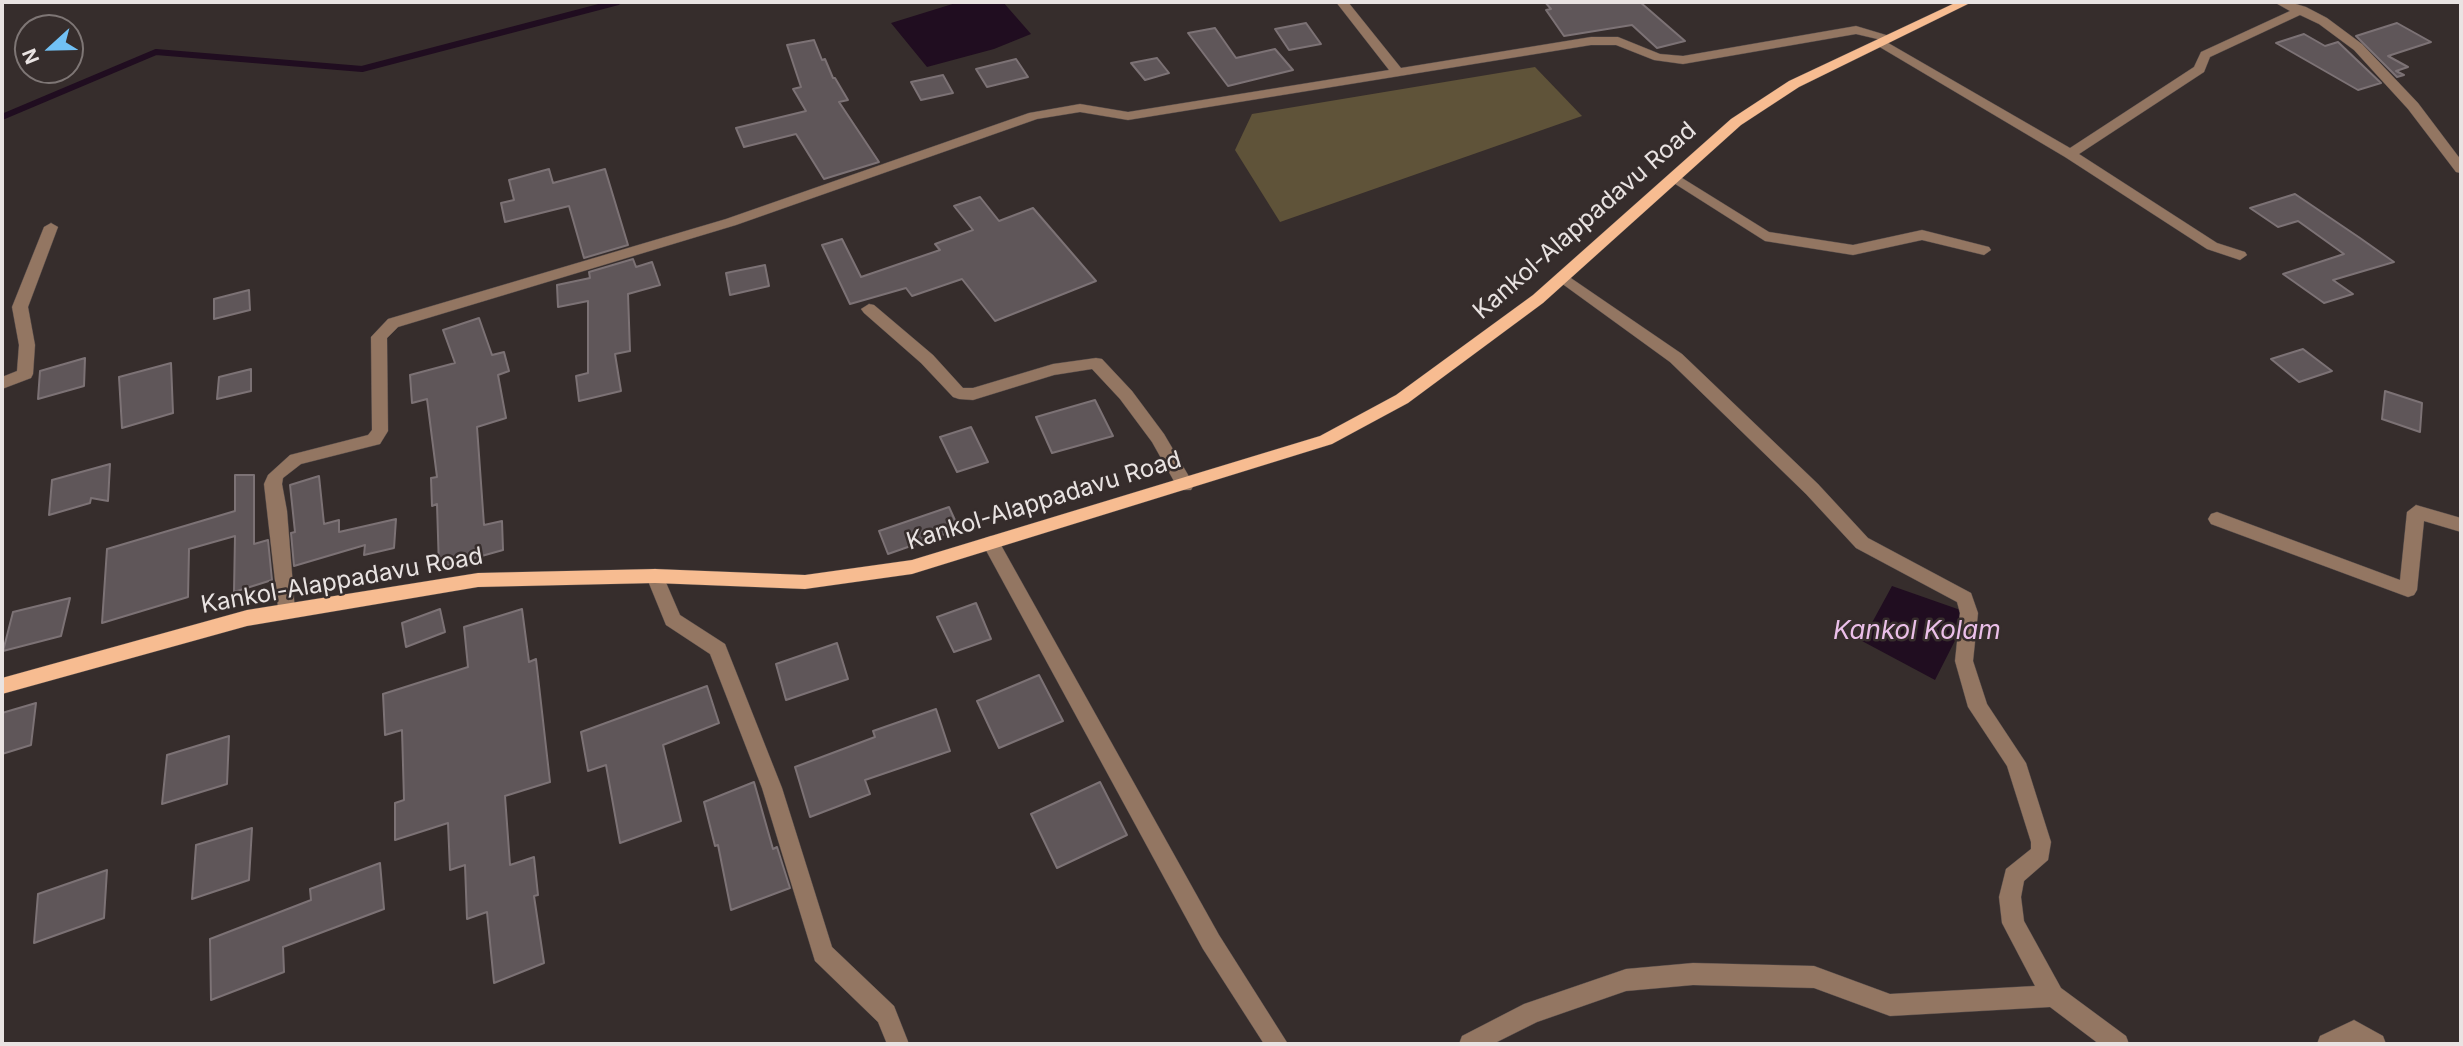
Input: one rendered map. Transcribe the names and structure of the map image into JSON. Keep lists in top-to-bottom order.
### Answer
{
  "streets": {
    "main road": ["Kankol-Alappadavu Road"]
  },
  "water": ["Kankol Kolam"],
  "north": "left"
}
